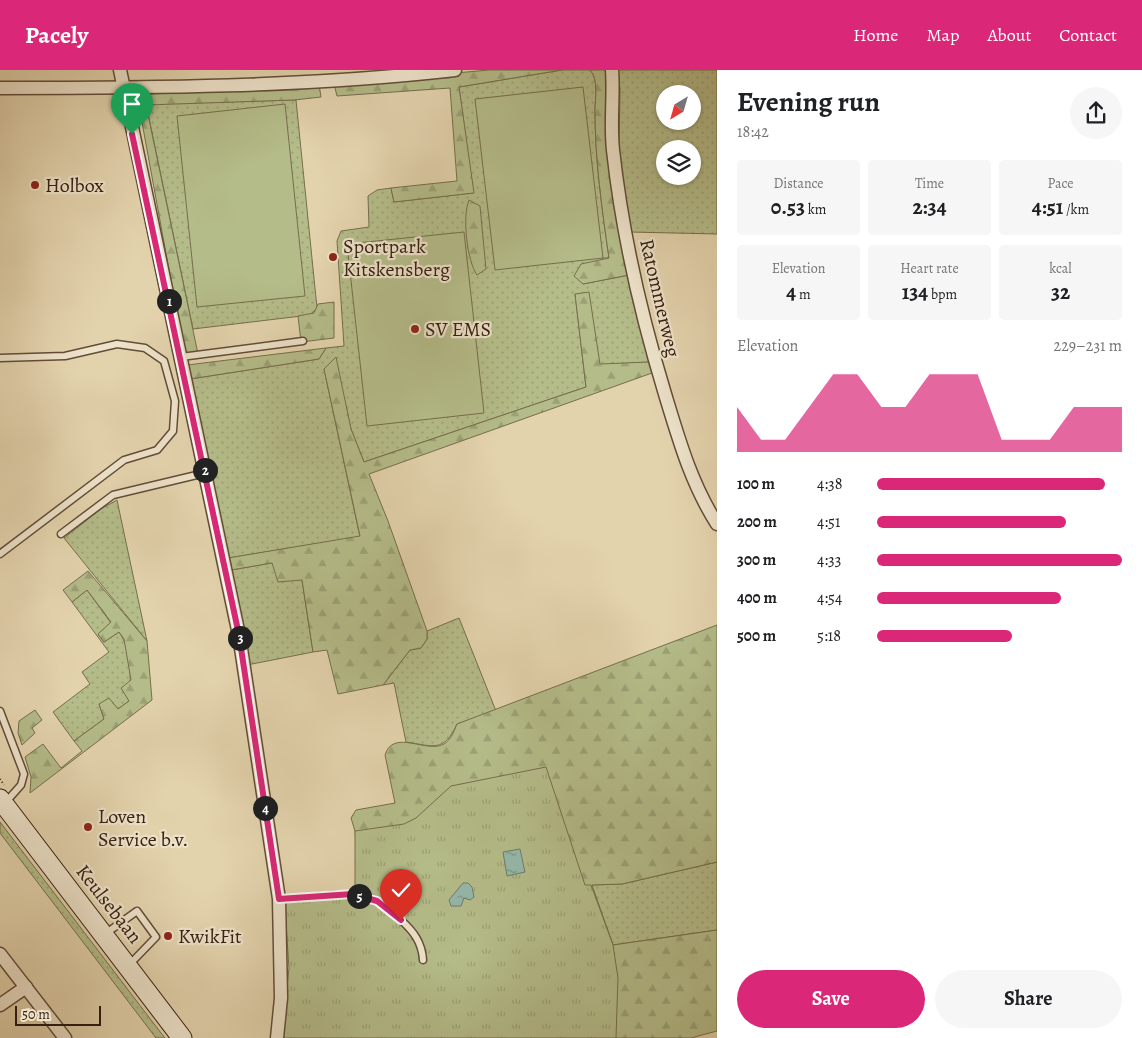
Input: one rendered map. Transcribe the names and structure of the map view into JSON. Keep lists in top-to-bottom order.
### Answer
{
  "streets": {
    "street": ["Ratommerweg", "Keulsebaan"]
  },
  "places": [
    "Holbox",
    "Sportpark Kitskensberg",
    "SV EMS",
    "Loven Service b.v.",
    "KwikFit"
  ],
  "scale_bar": "50 m",
  "north": "bottom left",
  "page": {
    "header": "Pacely",
    "nav": [
      "Home",
      "Map",
      "About",
      "Contact"
    ],
    "heading": ["Evening run", "18:42"],
    "stats": [
      ["Distance", "0.53 km"],
      ["Time", "2:34"],
      ["Pace", "4:51 /km"],
      ["Elevation", "4 m"],
      ["Heart rate", "134 bpm"],
      ["kcal", "32"]
    ],
    "pins": [
      "1",
      "2",
      "3",
      "4",
      "5"
    ],
    "chart": ["Elevation", "229–231 m"],
    "list": [
      {
        "name": "100 m",
        "note": "4:38"
      },
      {
        "name": "200 m",
        "note": "4:51"
      },
      {
        "name": "300 m",
        "note": "4:33"
      },
      {
        "name": "400 m",
        "note": "4:54"
      },
      {
        "name": "500 m",
        "note": "5:18"
      }
    ],
    "buttons": ["Save", "Share"],
    "scale": "50 m"
  }
}
